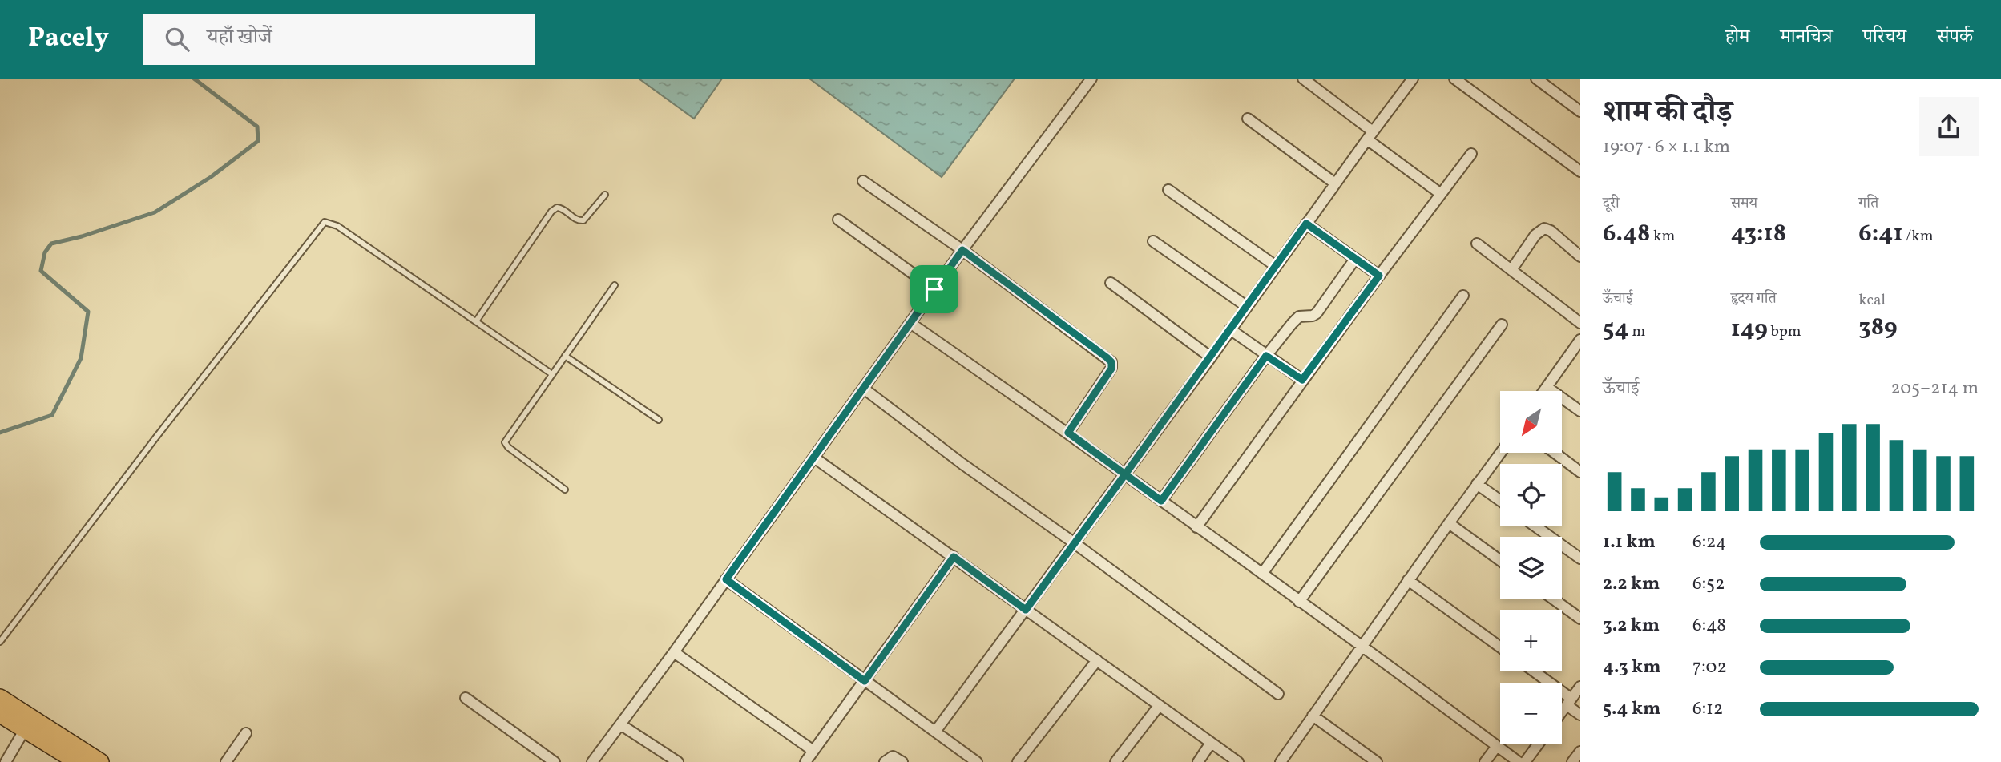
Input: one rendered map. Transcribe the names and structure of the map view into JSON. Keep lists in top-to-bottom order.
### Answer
{
  "north": "bottom left",
  "page": {
    "header": "Pacely",
    "search": "यहाँ खोजें",
    "nav": [
      "होम",
      "मानचित्र",
      "परिचय",
      "संपर्क"
    ],
    "heading": ["शाम की दौड़", "19:07 · 6 × 1.1 km"],
    "stats": [
      ["दूरी", "6.48 km"],
      ["समय", "43:18"],
      ["गति", "6:41 /km"],
      ["ऊँचाई", "54 m"],
      ["हृदय गति", "149 bpm"],
      ["kcal", "389"]
    ],
    "chart": ["ऊँचाई", "205–214 m"],
    "map_buttons": ["+", "−"],
    "list": [
      {
        "name": "1.1 km",
        "note": "6:24"
      },
      {
        "name": "2.2 km",
        "note": "6:52"
      },
      {
        "name": "3.2 km",
        "note": "6:48"
      },
      {
        "name": "4.3 km",
        "note": "7:02"
      },
      {
        "name": "5.4 km",
        "note": "6:12"
      }
    ]
  }
}
